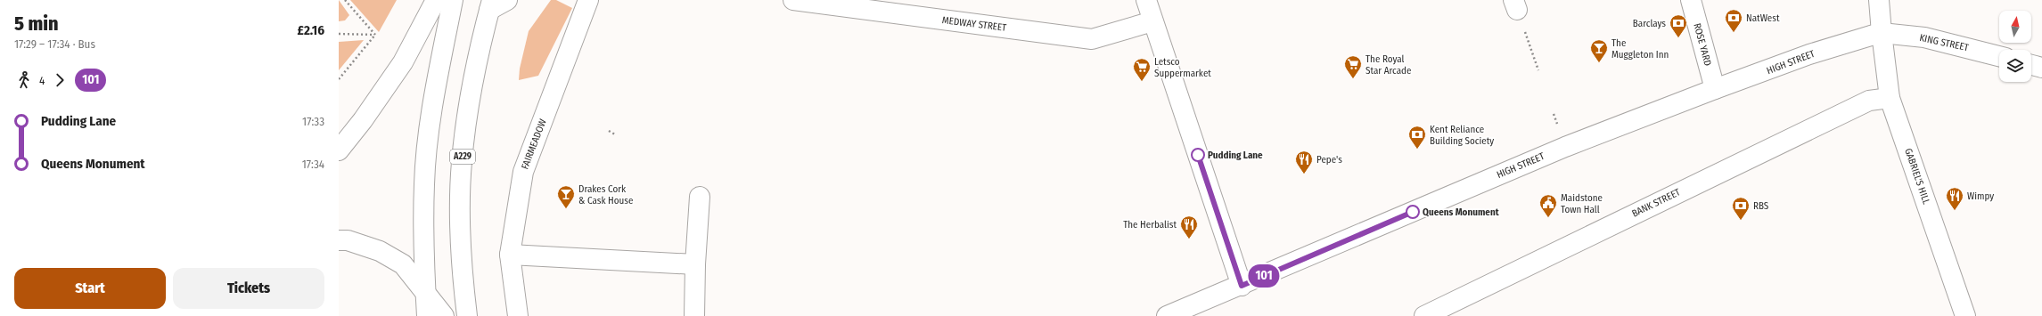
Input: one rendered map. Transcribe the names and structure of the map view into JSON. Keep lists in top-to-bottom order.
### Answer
{
  "streets": {
    "main road": [
      "MEDWAY STREET",
      "KING STREET",
      "ROSE YARD",
      "HIGH STREET",
      "FAIRMEADOW",
      "A229",
      "GABRIEL'S HILL",
      "BANK STREET"
    ]
  },
  "crossings": [
    ["KING STREET", "HIGH STREET"],
    ["KING STREET", "GABRIEL'S HILL"],
    ["ROSE YARD", "HIGH STREET"],
    ["HIGH STREET", "GABRIEL'S HILL"],
    ["GABRIEL'S HILL", "BANK STREET"]
  ],
  "places": {
    "bank": [
      "NatWest",
      "Barclays",
      "Kent Reliance Building Society",
      "RBS"
    ],
    "bar": ["The Muggleton Inn", "Drakes Cork & Cask House"],
    "supermarket": ["The Royal Star Arcade", "Letsco Suppermarket"],
    "other": ["Pudding Lane", "Queens Monument"],
    "restaurant": ["Pepe's", "Wimpy", "The Herbalist"],
    "public building": ["Maidstone Town Hall"]
  },
  "lines": ["bus line 101"],
  "north": "top",
  "page": {
    "heading": ["5 min", "17:29 – 17:34 · Bus", "£2.16"],
    "on_map": "101",
    "legs": ["4", "101"],
    "list": [
      {
        "name": "Pudding Lane",
        "value": "17:33"
      },
      {
        "name": "Queens Monument",
        "value": "17:34"
      }
    ],
    "buttons": ["Start", "Tickets"]
  }
}
